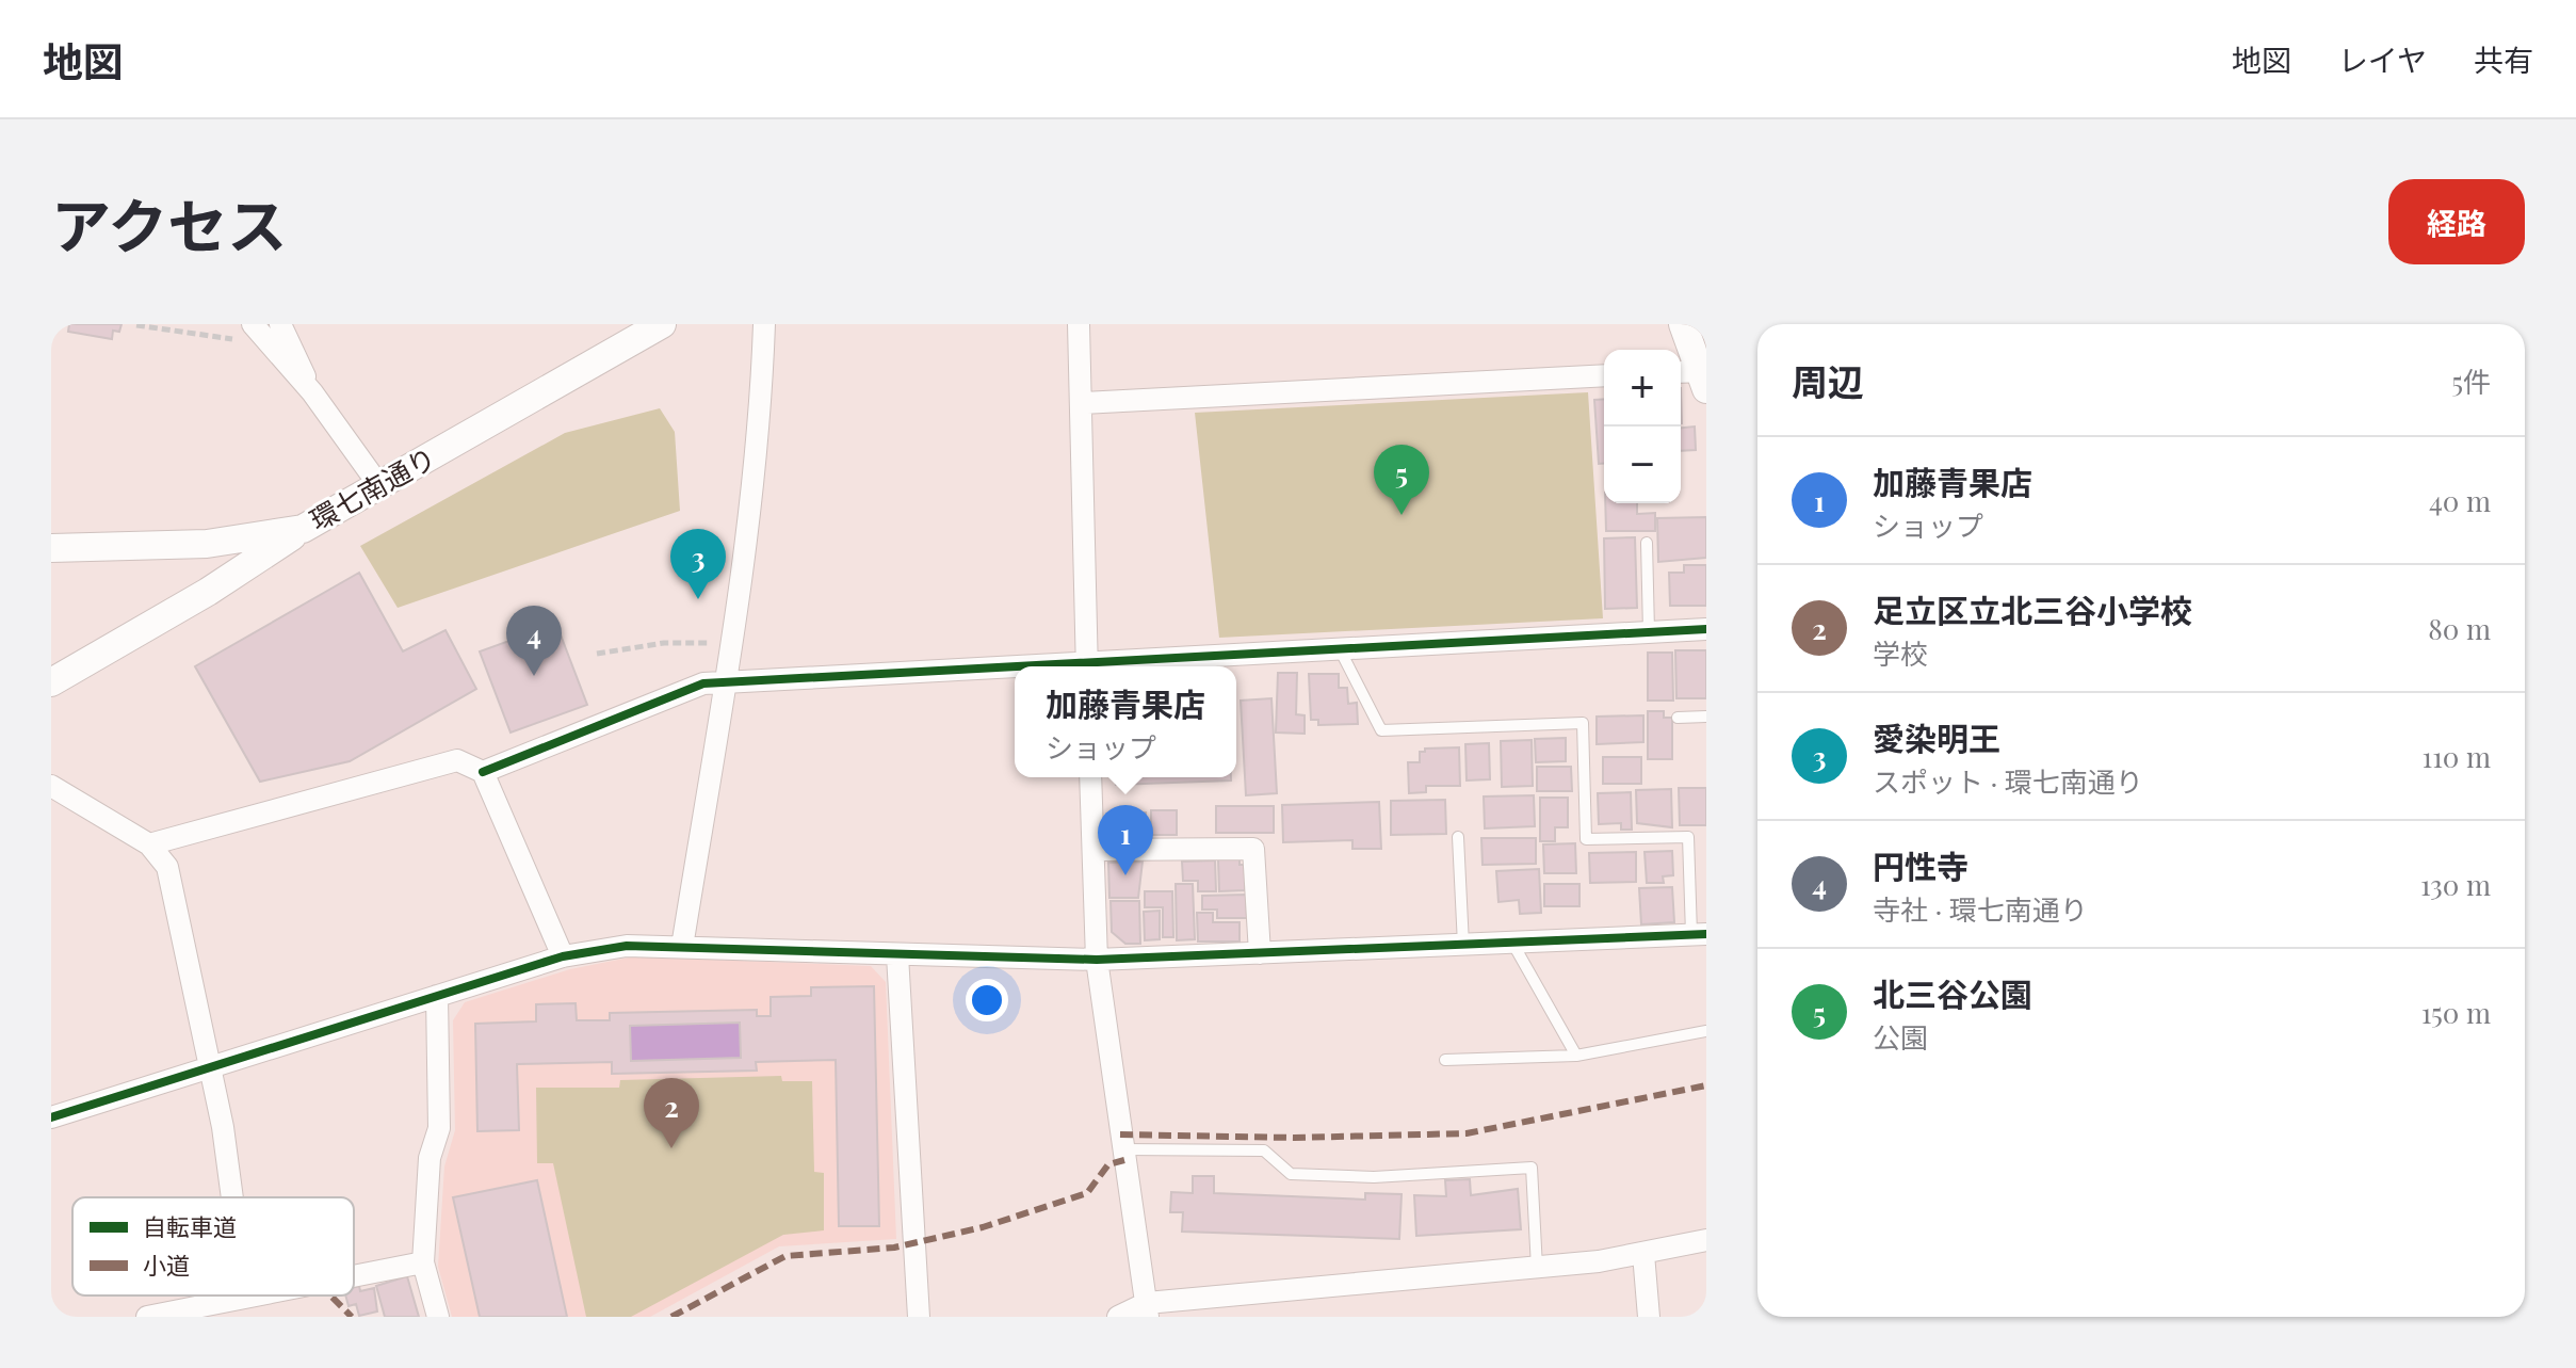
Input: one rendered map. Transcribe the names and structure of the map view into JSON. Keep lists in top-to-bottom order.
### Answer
{
  "streets": {
    "street": ["環七南通り"]
  },
  "legend": ["自転車道", "小道"],
  "page": {
    "header": "地図",
    "nav": ["地図", "レイヤ", "共有"],
    "title": "アクセス",
    "buttons": "経路",
    "heading": ["周辺", "5件"],
    "map_buttons": ["+", "−"],
    "list": [
      {
        "mark": "1",
        "name": "加藤青果店",
        "note": "ショップ",
        "value": "40 m"
      },
      {
        "mark": "2",
        "name": "足立区立北三谷小学校",
        "note": "学校",
        "value": "80 m"
      },
      {
        "mark": "3",
        "name": "愛染明王",
        "note": "スポット · 環七南通り",
        "value": "110 m"
      },
      {
        "mark": "4",
        "name": "円性寺",
        "note": "寺社 · 環七南通り",
        "value": "130 m"
      },
      {
        "mark": "5",
        "name": "北三谷公園",
        "note": "公園",
        "value": "150 m"
      }
    ],
    "pins": [
      "5",
      "3",
      "4",
      "1",
      "2"
    ],
    "popup": ["加藤青果店", "ショップ"]
  }
}
